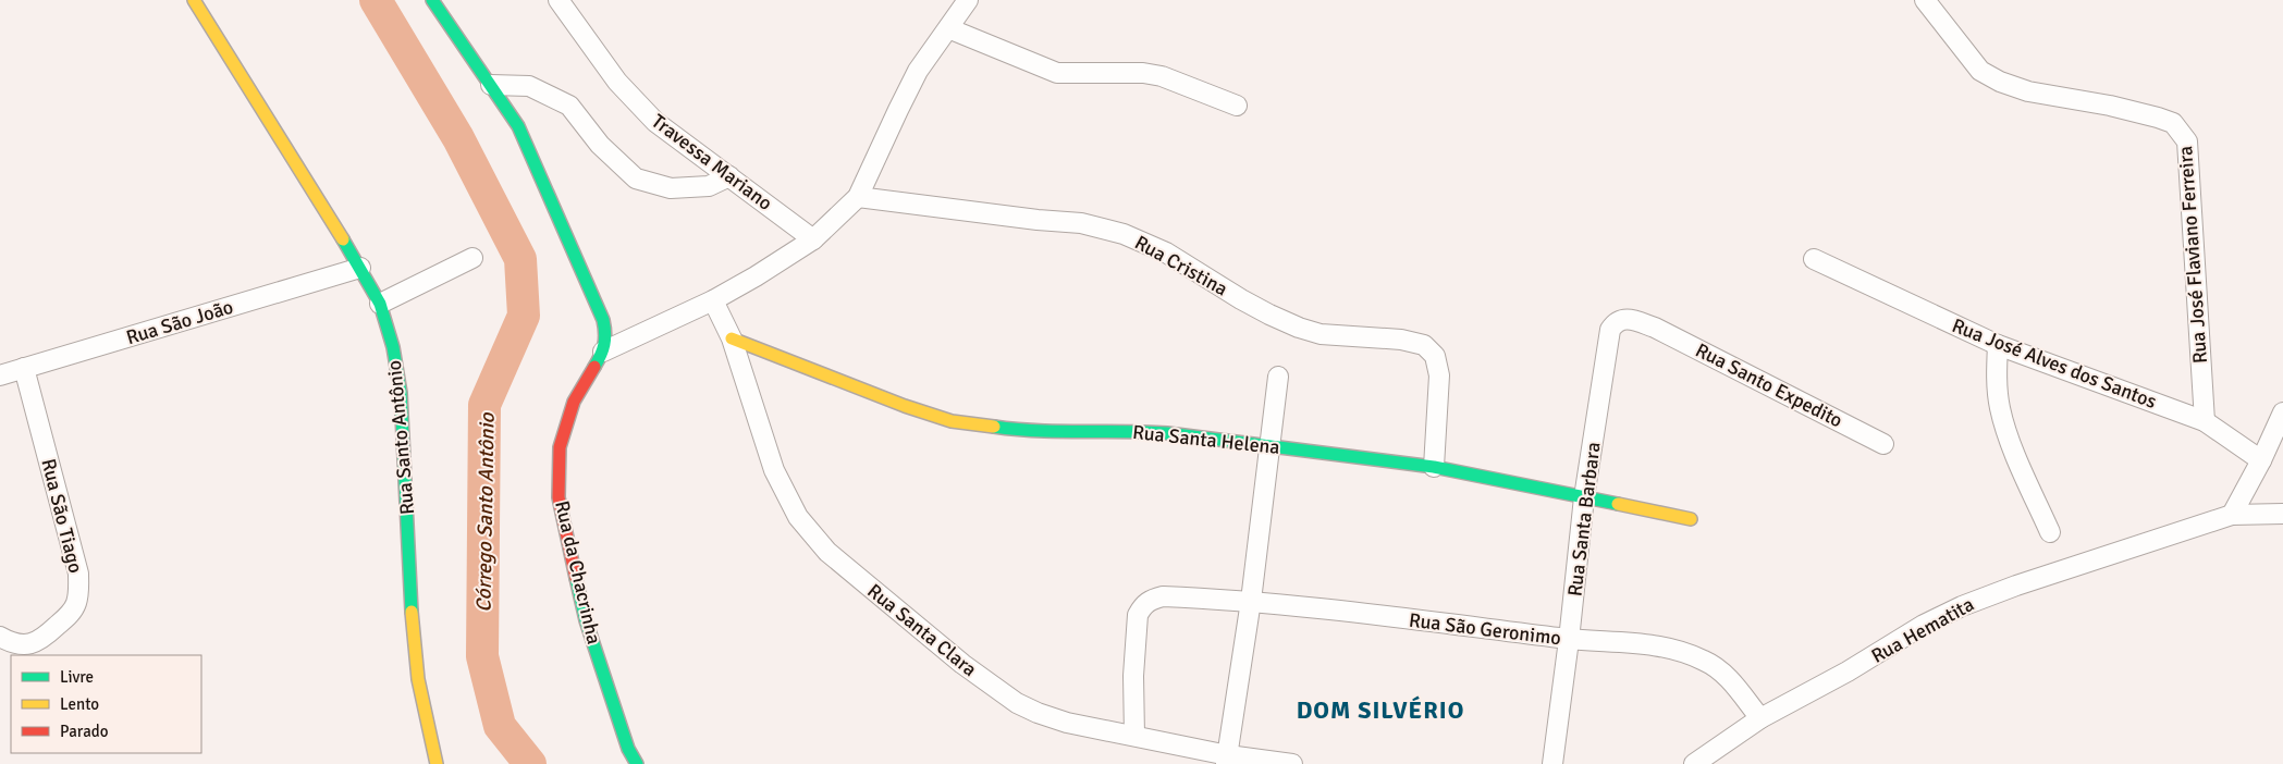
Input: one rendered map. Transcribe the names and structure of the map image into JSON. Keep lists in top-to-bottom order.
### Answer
{
  "streets": {
    "main road": ["Rua Santo Antônio", "Rua Santa Helena", "Rua da Chacrinha"],
    "street": [
      "Travessa Mariano",
      "Rua José Flaviano Ferreira",
      "Rua Cristina",
      "Rua São João",
      "Rua José Alves dos Santos",
      "Rua Santo Expedito",
      "Rua São Tiago",
      "Rua Santa Barbara",
      "Rua São Geronimo",
      "Rua Santa Clara",
      "Rua Hematita"
    ]
  },
  "crossings": [
    ["Rua José Flaviano Ferreira", "Rua José Alves dos Santos"],
    ["Rua Cristina", "Rua Santa Helena"],
    ["Rua São João", "Rua Santo Antônio"],
    ["Rua São João", "Rua São Tiago"],
    ["Rua Santo Expedito", "Rua Santa Barbara"],
    ["Rua Santa Helena", "Rua Santa Barbara"],
    ["Rua Santa Helena", "Rua Santa Clara"],
    ["Rua Santa Barbara", "Rua São Geronimo"],
    ["Rua São Geronimo", "Rua Santa Clara"],
    ["Rua São Geronimo", "Rua Hematita"]
  ],
  "districts": ["DOM SILVÉRIO"],
  "water": ["Córrego Santo Antônio"],
  "legend": ["Livre", "Lento", "Parado"]
}
